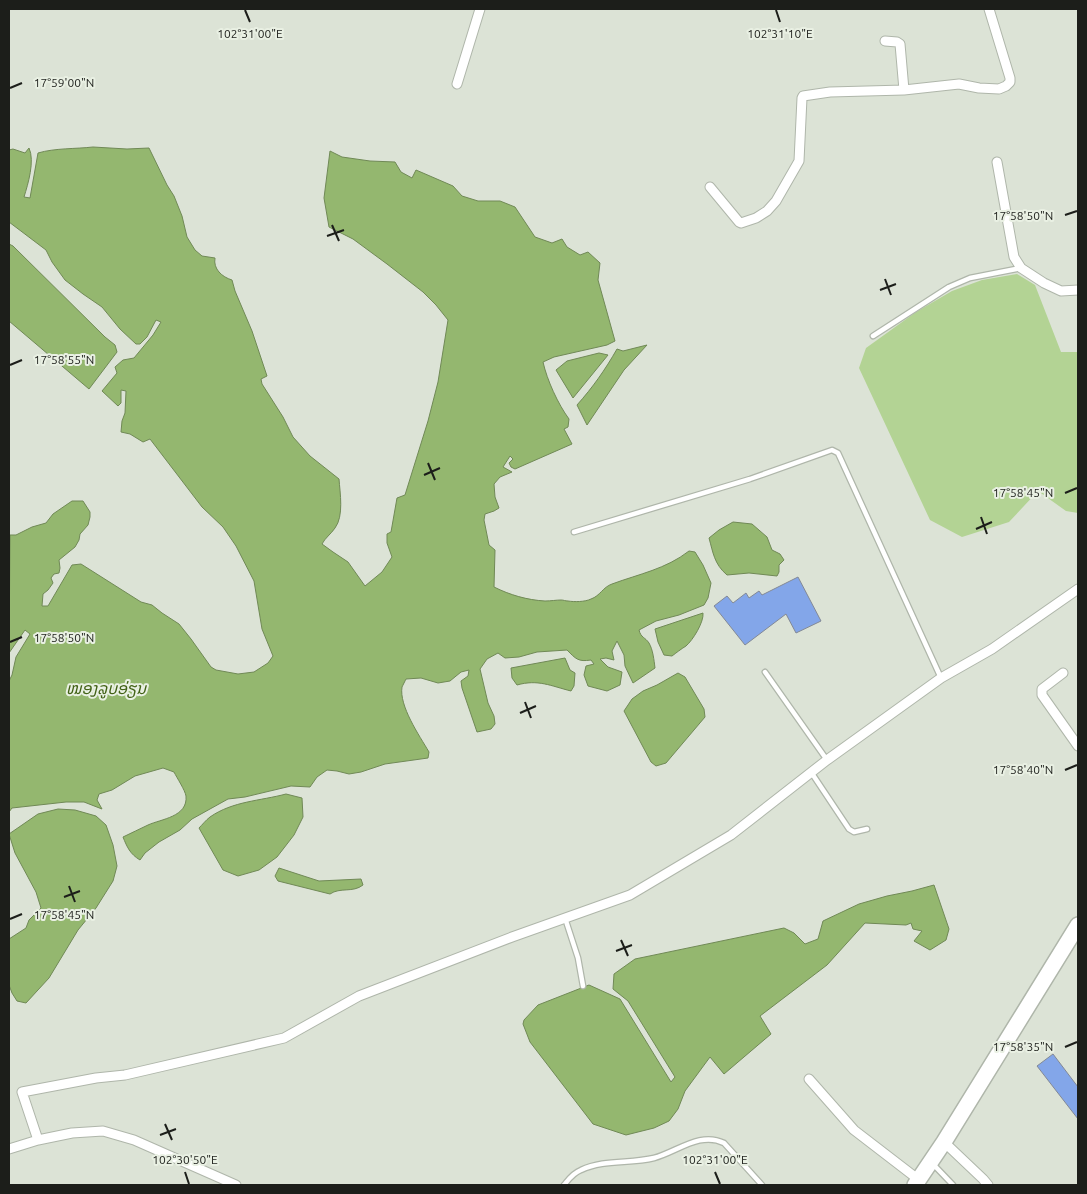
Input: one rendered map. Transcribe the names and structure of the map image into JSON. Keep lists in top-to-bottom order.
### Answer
{
  "water": ["ໜອງລູບອ່ຽນ"],
  "coordinates": [
    "102°31'00\"E",
    "102°31'10\"E",
    "17°59'00\"N",
    "17°58'50\"N",
    "17°58'55\"N",
    "17°58'45\"N",
    "17°58'40\"N",
    "17°58'35\"N",
    "102°30'50\"E"
  ]
}
